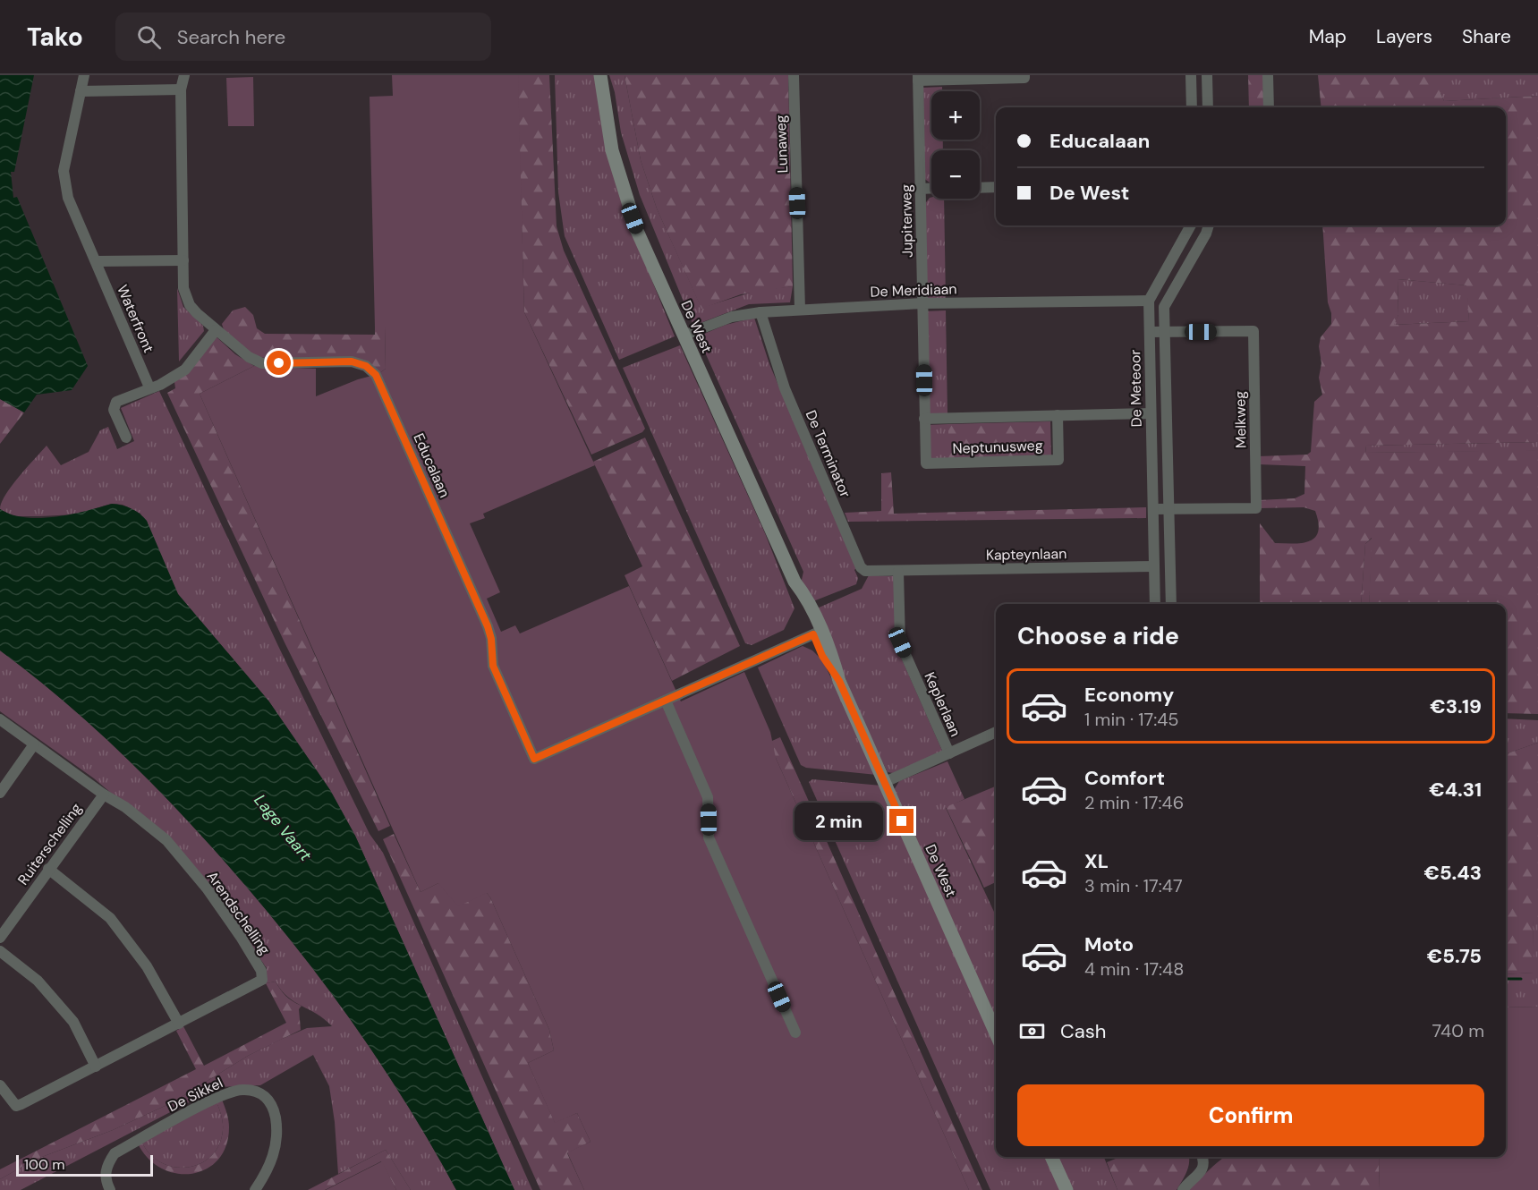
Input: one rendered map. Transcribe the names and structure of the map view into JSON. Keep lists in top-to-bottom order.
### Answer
{
  "streets": {
    "main road": ["De West"],
    "street": [
      "Lunaweg",
      "Jupiterweg",
      "De Meridiaan",
      "Waterfront",
      "De Meteoor",
      "Melkweg",
      "Neptunusweg",
      "De Terminator",
      "Educalaan",
      "Kapteynlaan",
      "Keplerlaan",
      "Ruiterschelling",
      "Arendschelling",
      "De Sikkel"
    ]
  },
  "crossings": [
    ["Lunaweg", "De Meridiaan"],
    ["Jupiterweg", "De Meridiaan"],
    ["Jupiterweg", "Neptunusweg"],
    ["De Meridiaan", "De West"],
    ["De Meridiaan", "De Meteoor"],
    ["De Meridiaan", "De Terminator"],
    ["Waterfront", "Educalaan"],
    ["De West", "Educalaan"],
    ["De West", "Keplerlaan"],
    ["De Meteoor", "Melkweg"],
    ["De Meteoor", "Neptunusweg"],
    ["De Meteoor", "Kapteynlaan"],
    ["De Terminator", "Kapteynlaan"],
    ["De Terminator", "Keplerlaan"],
    ["Kapteynlaan", "Keplerlaan"],
    ["Ruiterschelling", "Arendschelling"]
  ],
  "water": ["Lage Vaart"],
  "scale_bar": "100 m",
  "page": {
    "header": "Tako",
    "search": "Search here",
    "nav": ["Map", "Layers", "Share"],
    "map_buttons": ["+", "−"],
    "banner": ["Educalaan", "De West"],
    "heading": "Choose a ride",
    "list": [
      {
        "name": "Economy",
        "note": "1 min · 17:45",
        "value": "€3.19"
      },
      {
        "name": "Comfort",
        "note": "2 min · 17:46",
        "value": "€4.31"
      },
      {
        "name": "XL",
        "note": "3 min · 17:47",
        "value": "€5.43"
      },
      {
        "name": "Moto",
        "note": "4 min · 17:48",
        "value": "€5.75"
      }
    ],
    "bubble": "2 min",
    "pay": ["Cash", "740 m"],
    "buttons": "Confirm",
    "scale": "100 m"
  }
}
